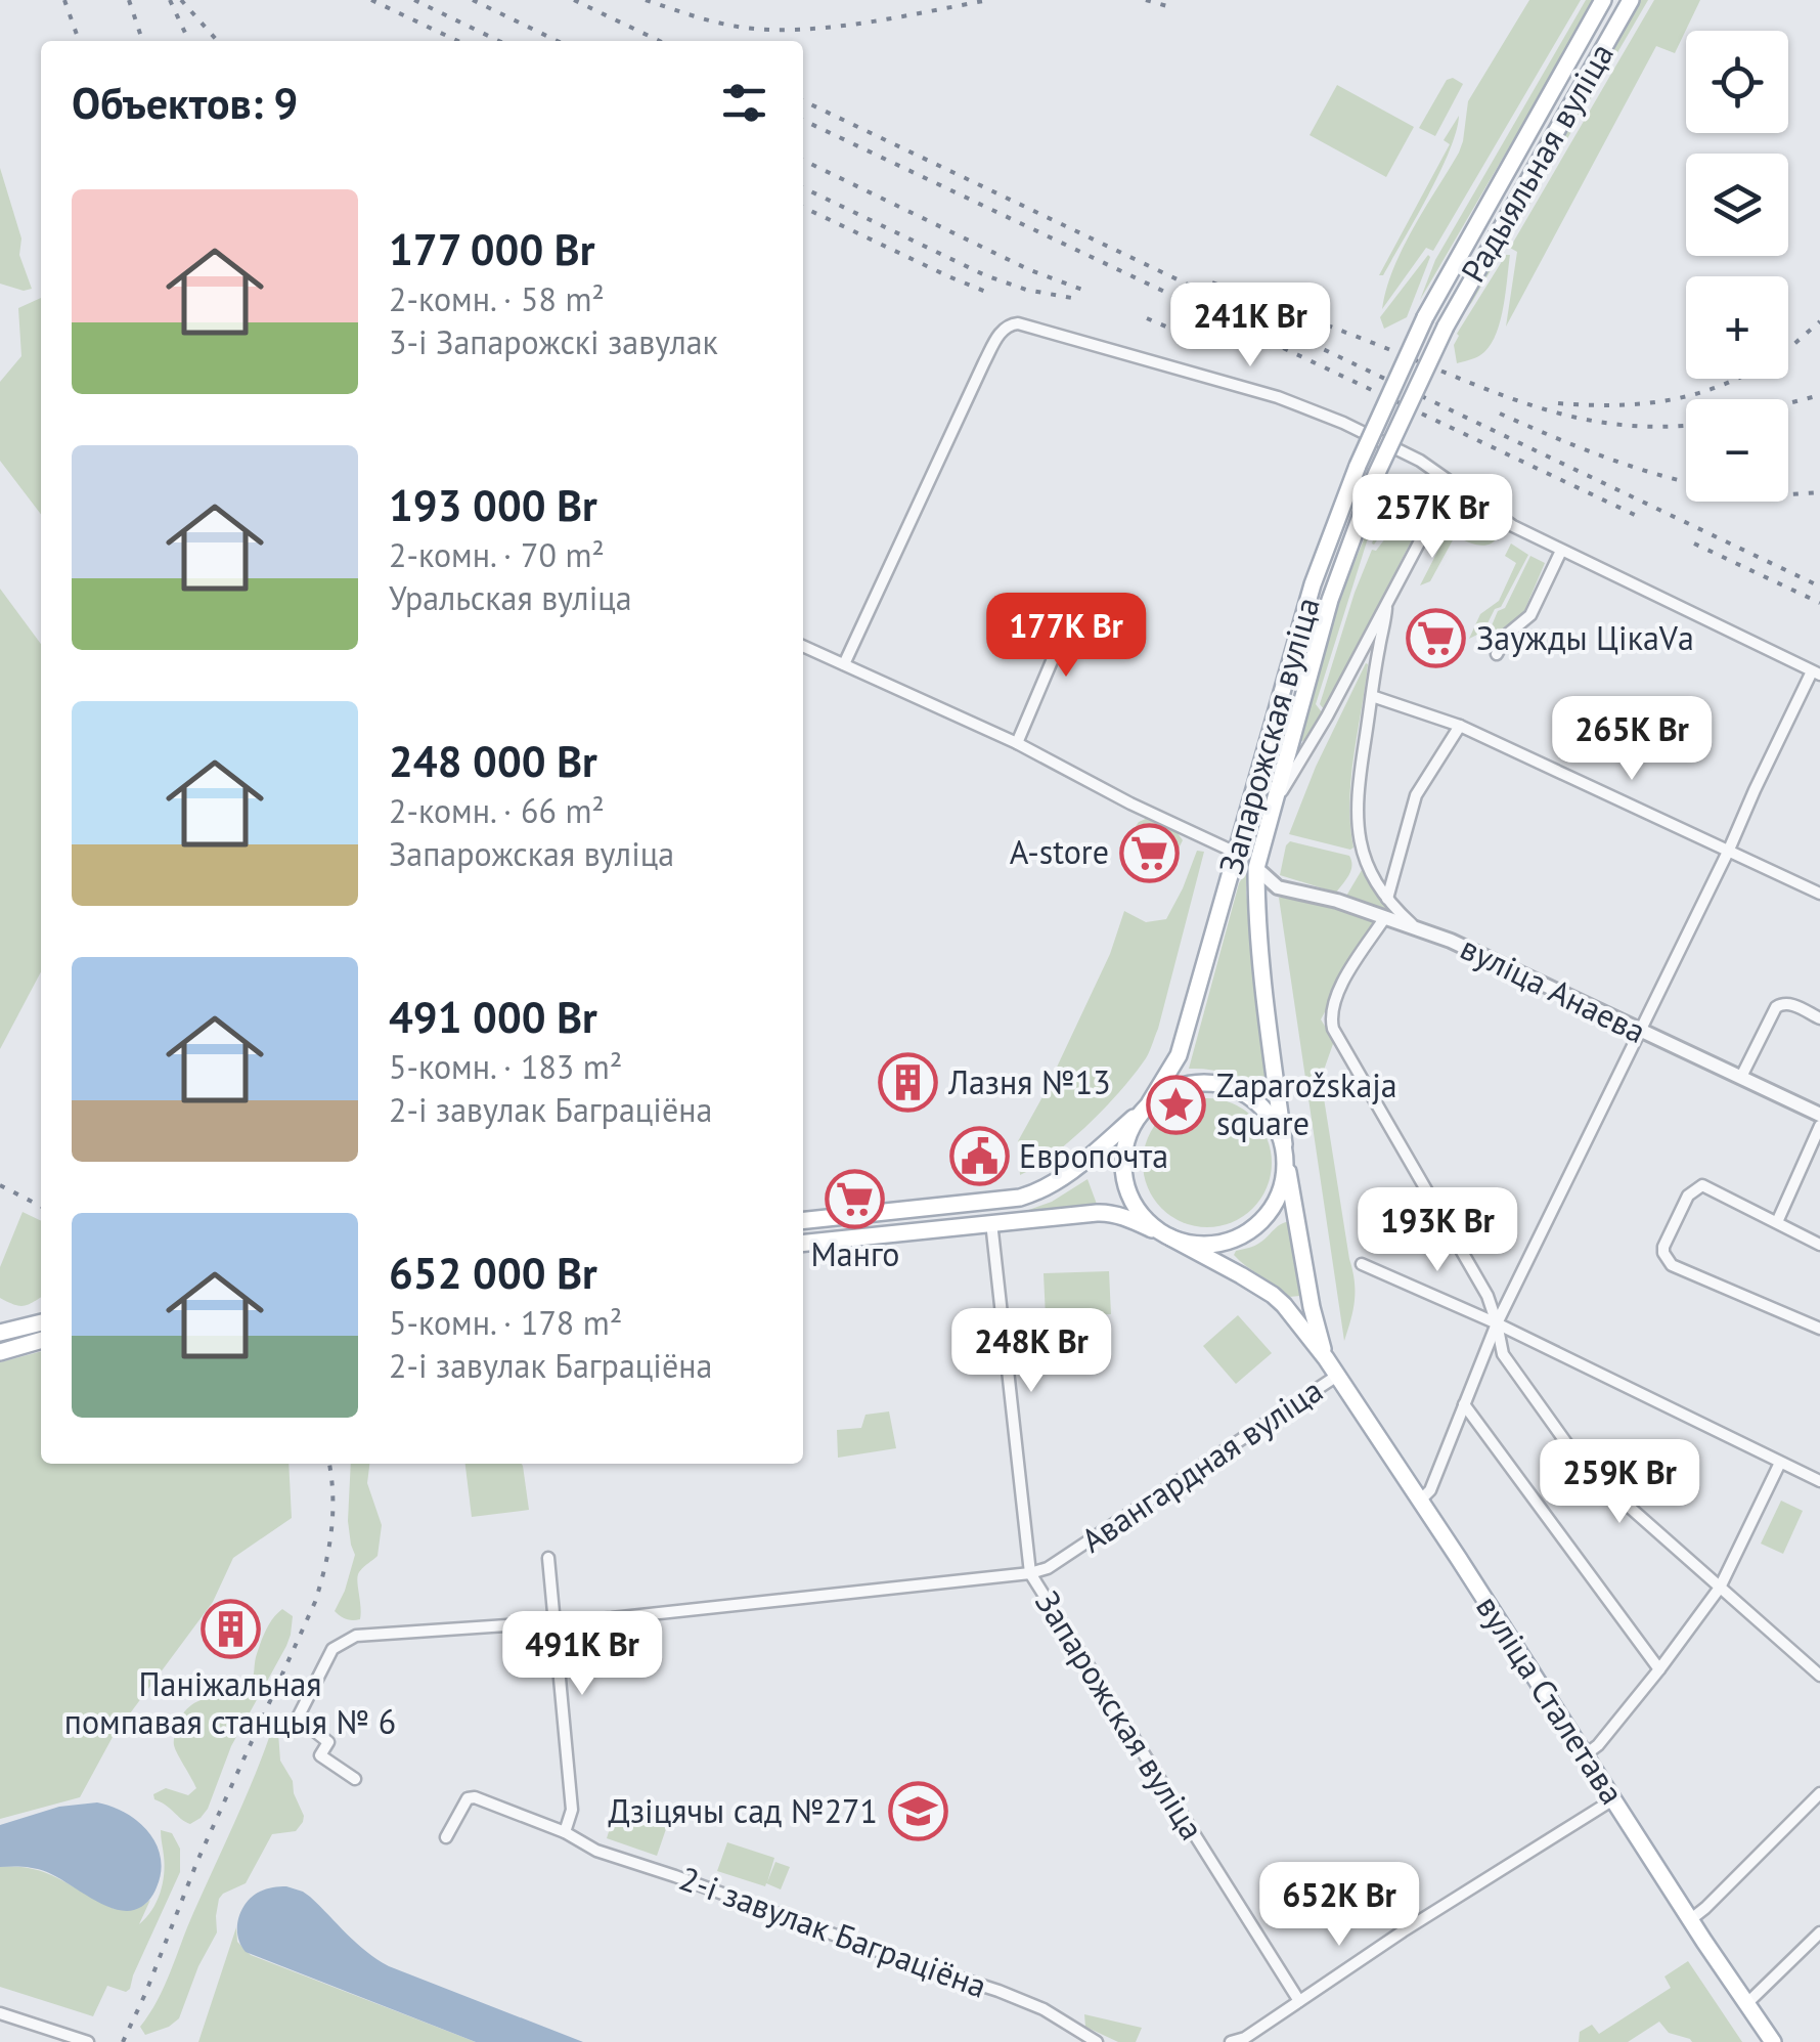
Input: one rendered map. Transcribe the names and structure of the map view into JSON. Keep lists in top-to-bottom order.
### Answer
{
  "streets": {
    "main road": ["Радыяльная вуліца", "Запарожская вуліца", "вуліца Сталетава"],
    "street": ["вуліца Анаева", "Авангардная вуліца", "2-і завулак Баграціёна"]
  },
  "crossings": [
    ["Радыяльная вуліца", "Запарожская вуліца"],
    ["Запарожская вуліца", "вуліца Анаева"],
    ["Запарожская вуліца", "Авангардная вуліца"],
    ["Авангардная вуліца", "вуліца Сталетава"]
  ],
  "places": {
    "supermarket": ["Заужды ЦікаVа", "А-store", "Манго"],
    "building": ["Лазня №13", "Паніжальная помпавая станцыя № 6"],
    "place": ["Zaparožskaja square"],
    "public building": ["Европочта"],
    "school or university": ["Дзіцячы сад №271"]
  },
  "page": {
    "map_buttons": ["+", "−"],
    "heading": "Объектов: 9",
    "list": [
      {
        "name": "177 000 Br",
        "note": "2-комн. · 58 m² · 3-і Запарожскі завулак"
      },
      {
        "name": "193 000 Br",
        "note": "2-комн. · 70 m² · Уральская вуліца"
      },
      {
        "name": "248 000 Br",
        "note": "2-комн. · 66 m² · Запарожская вуліца"
      },
      {
        "name": "491 000 Br",
        "note": "5-комн. · 183 m² · 2-і завулак Баграціёна"
      },
      {
        "name": "652 000 Br",
        "note": "5-комн. · 178 m² · 2-і завулак Баграціёна"
      }
    ],
    "price": [
      "241K Br",
      "257K Br",
      "177K Br",
      "265K Br",
      "193K Br",
      "248K Br",
      "259K Br",
      "491K Br",
      "652K Br"
    ]
  }
}
